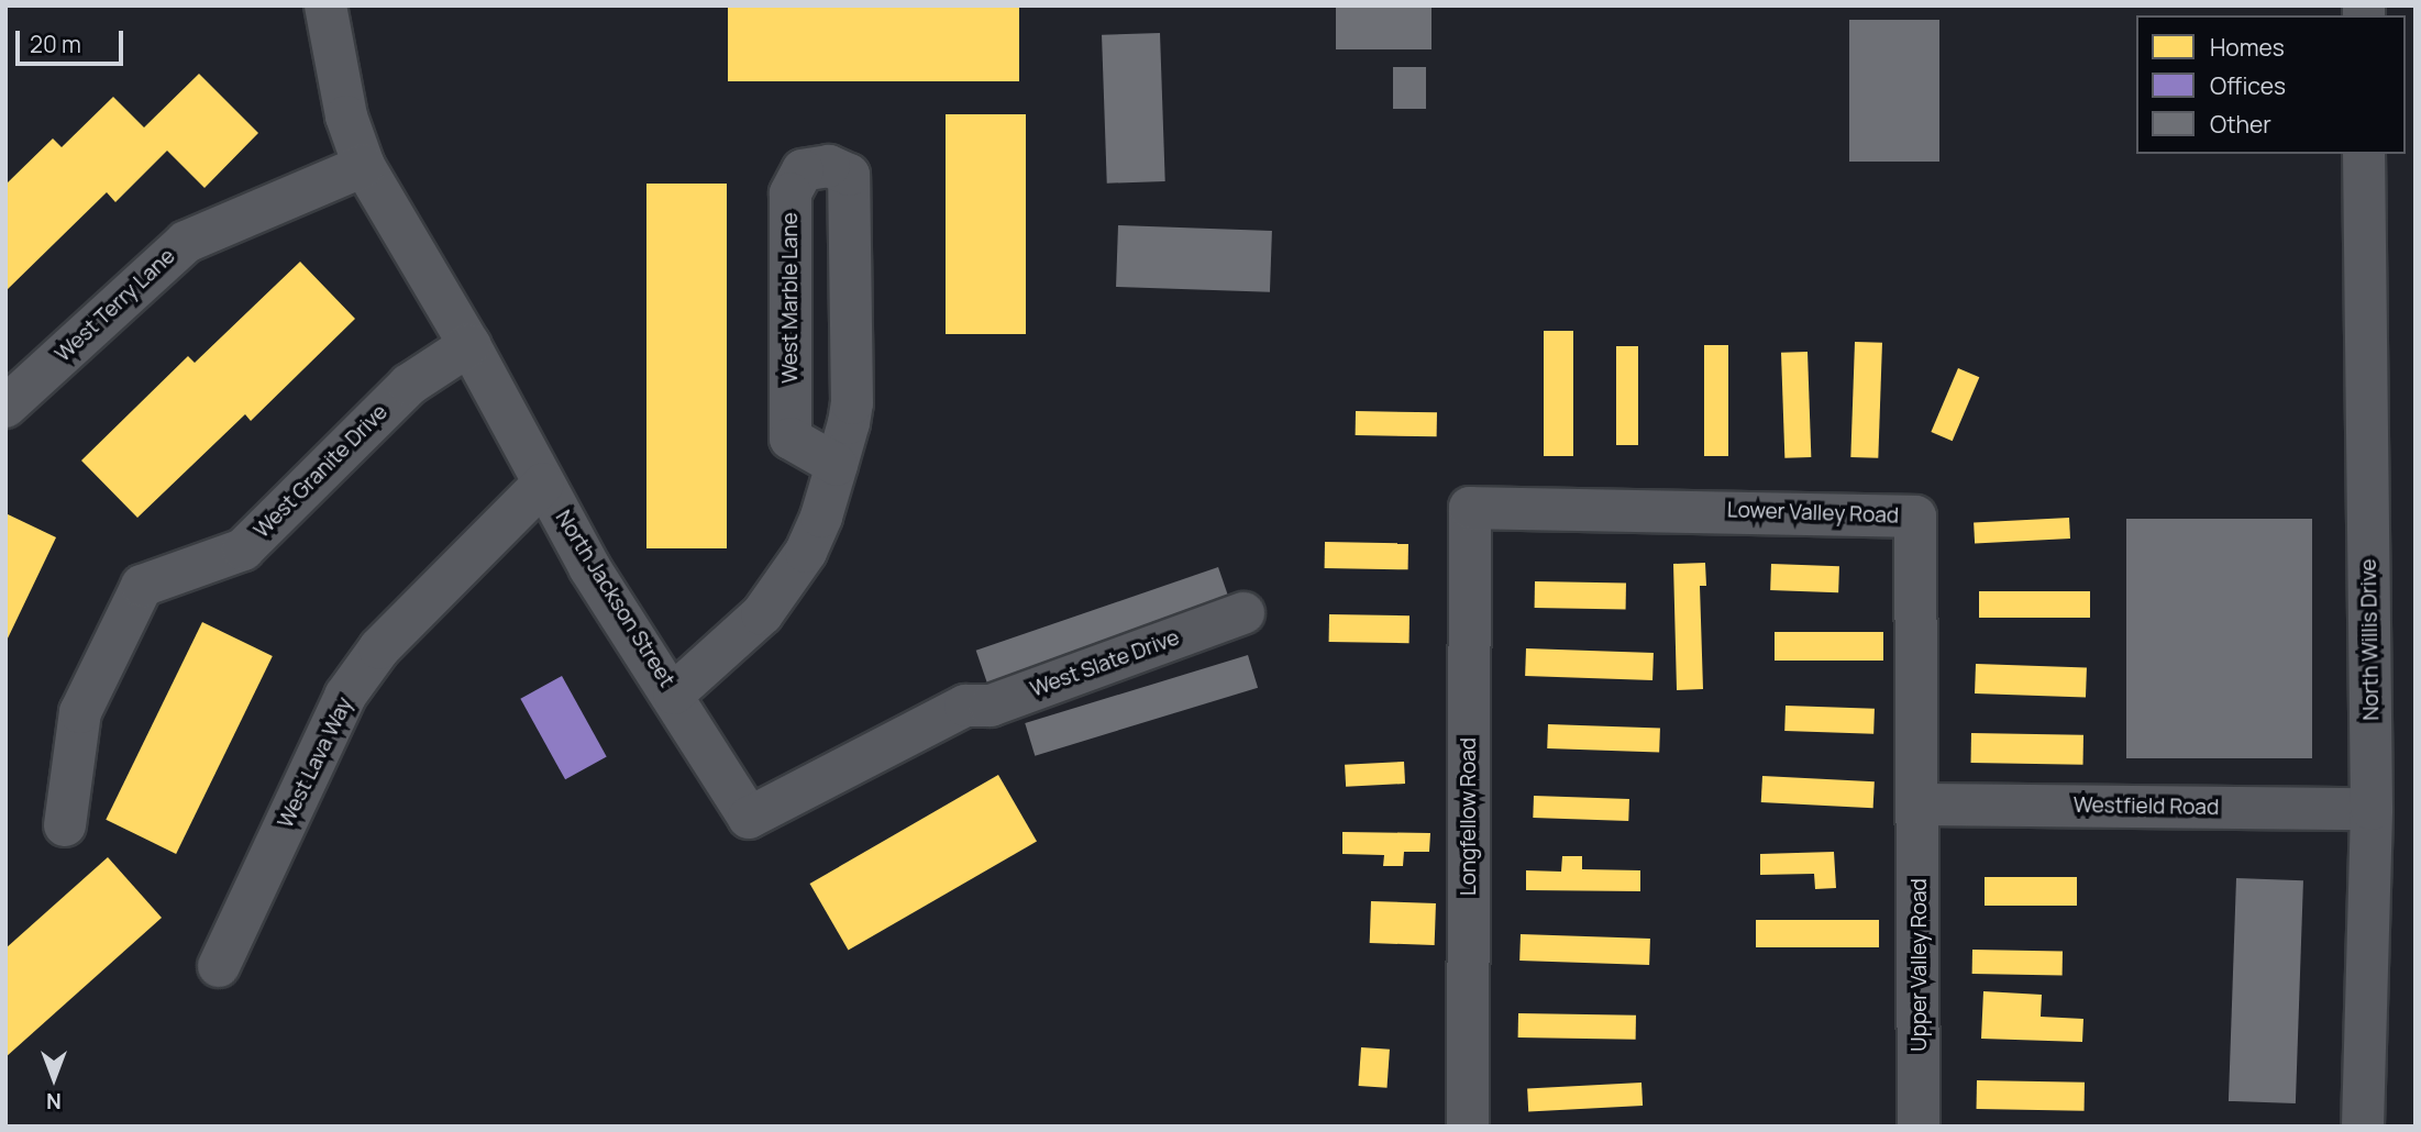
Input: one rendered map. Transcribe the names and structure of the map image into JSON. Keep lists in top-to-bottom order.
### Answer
{
  "streets": {
    "street": [
      "West Marble Lane",
      "West Terry Lane",
      "West Granite Drive",
      "Lower Valley Road",
      "North Jackson Street",
      "North Willis Drive",
      "West Slate Drive",
      "West Lava Way",
      "Westfield Road",
      "Longfellow Road",
      "Upper Valley Road"
    ]
  },
  "crossings": [
    ["West Marble Lane", "North Jackson Street"],
    ["West Terry Lane", "North Jackson Street"],
    ["West Granite Drive", "North Jackson Street"],
    ["Lower Valley Road", "Westfield Road"],
    ["Lower Valley Road", "Longfellow Road"],
    ["Lower Valley Road", "Upper Valley Road"],
    ["North Jackson Street", "West Slate Drive"],
    ["North Jackson Street", "West Lava Way"],
    ["North Willis Drive", "Westfield Road"],
    ["Westfield Road", "Upper Valley Road"]
  ],
  "legend": ["Homes", "Offices", "Other"],
  "scale_bar": "20 m",
  "north": "bottom"
}
